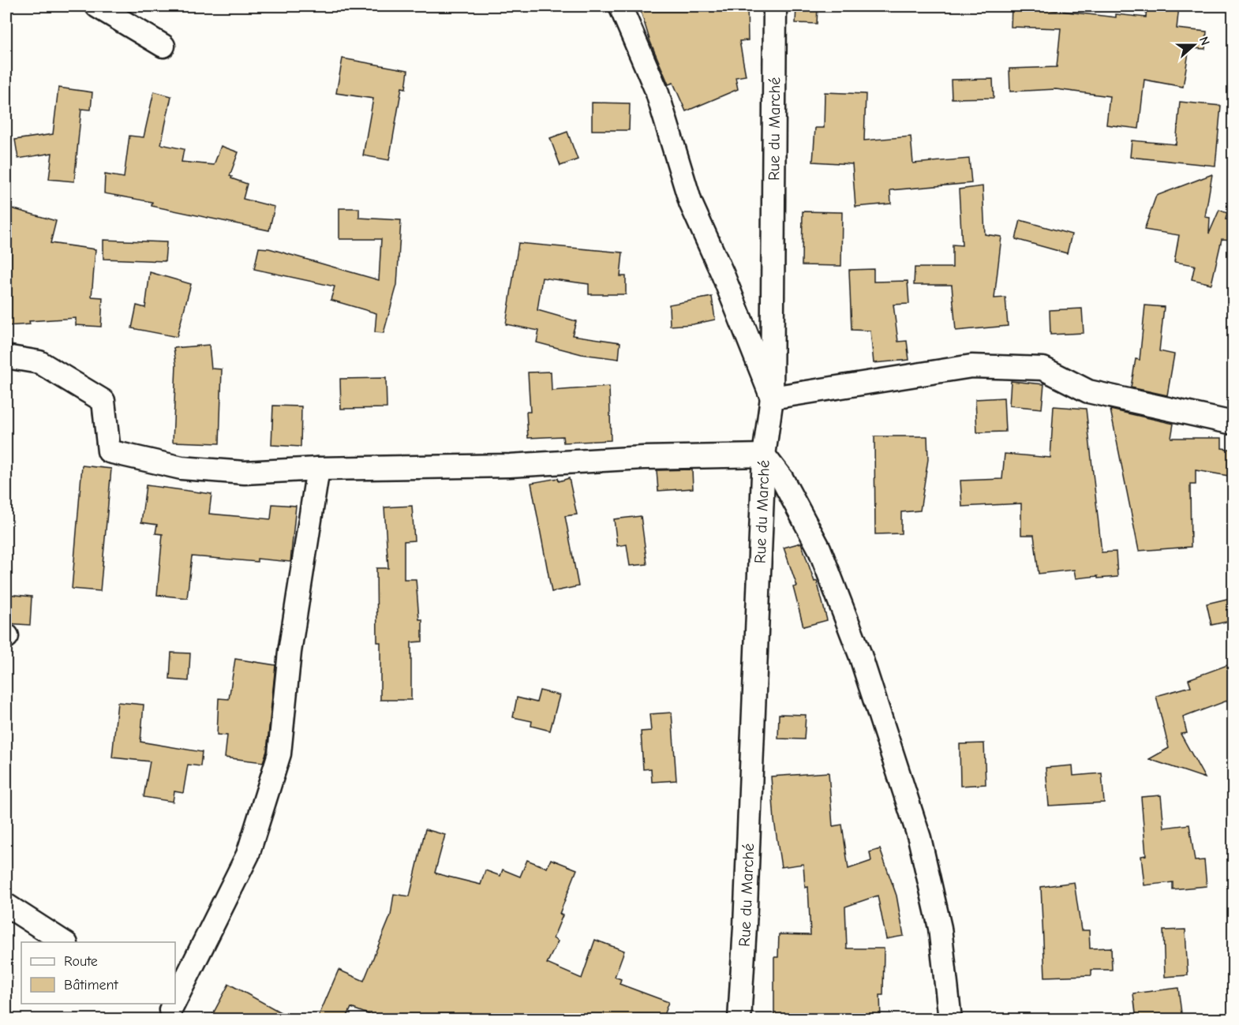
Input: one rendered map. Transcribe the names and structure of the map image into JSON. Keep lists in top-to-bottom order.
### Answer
{
  "streets": {
    "street": ["Rue du Marché"]
  },
  "legend": ["Route", "Bâtiment"],
  "north": "right"
}
